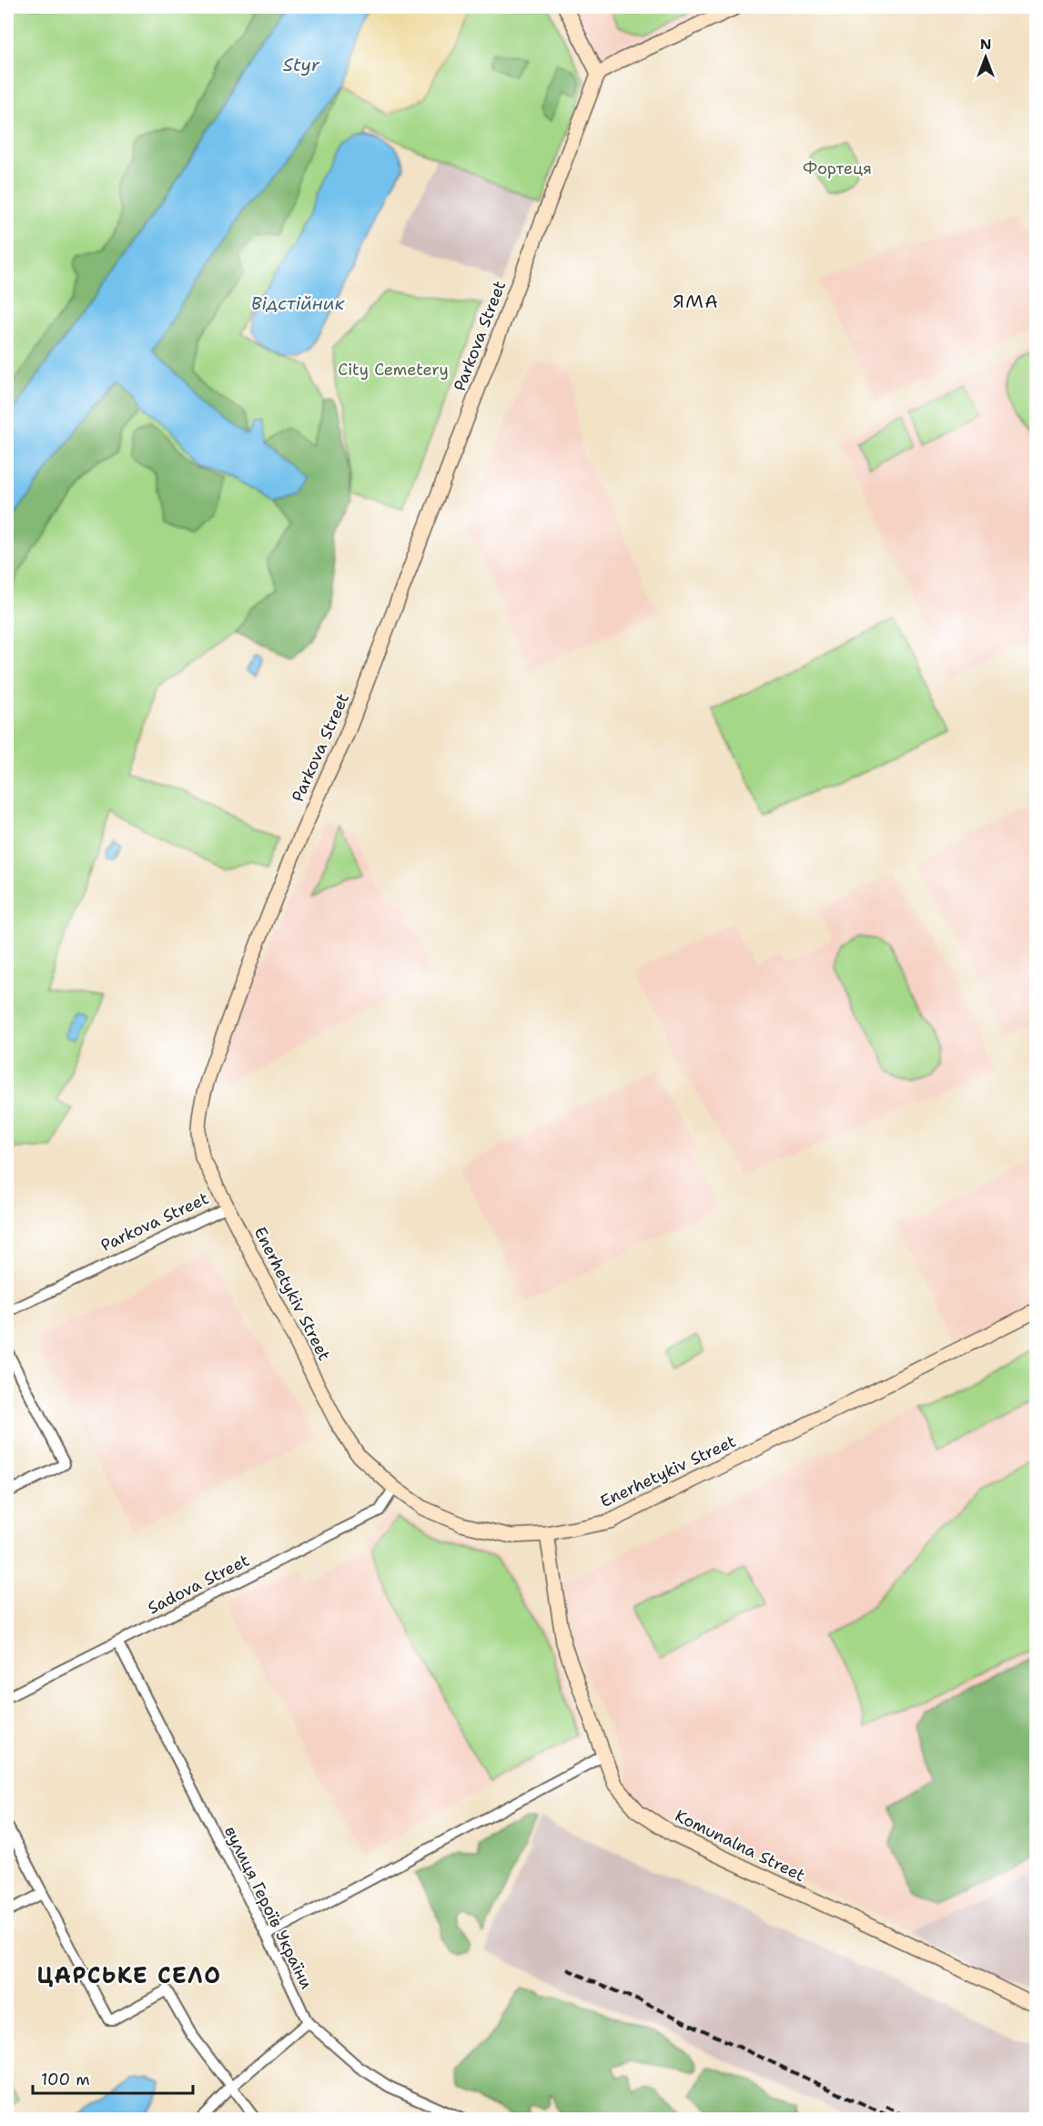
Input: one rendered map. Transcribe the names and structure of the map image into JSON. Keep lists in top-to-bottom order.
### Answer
{
  "streets": {
    "street": [
      "Parkova Street",
      "Enerhetykiv Street",
      "Sadova Street",
      "Komunalna Street",
      "вулиця Героїв України"
    ]
  },
  "crossings": [
    ["Parkova Street", "Enerhetykiv Street"],
    ["Enerhetykiv Street", "Sadova Street"],
    ["Enerhetykiv Street", "Komunalna Street"],
    ["Sadova Street", "вулиця Героїв України"]
  ],
  "districts": ["ЯМА", "ЦАРСЬКЕ СЕЛО"],
  "water": ["Styr", "Відстійник"],
  "parks": ["Фортеця", "City Cemetery"],
  "scale_bar": "100 m",
  "north": "top"
}
